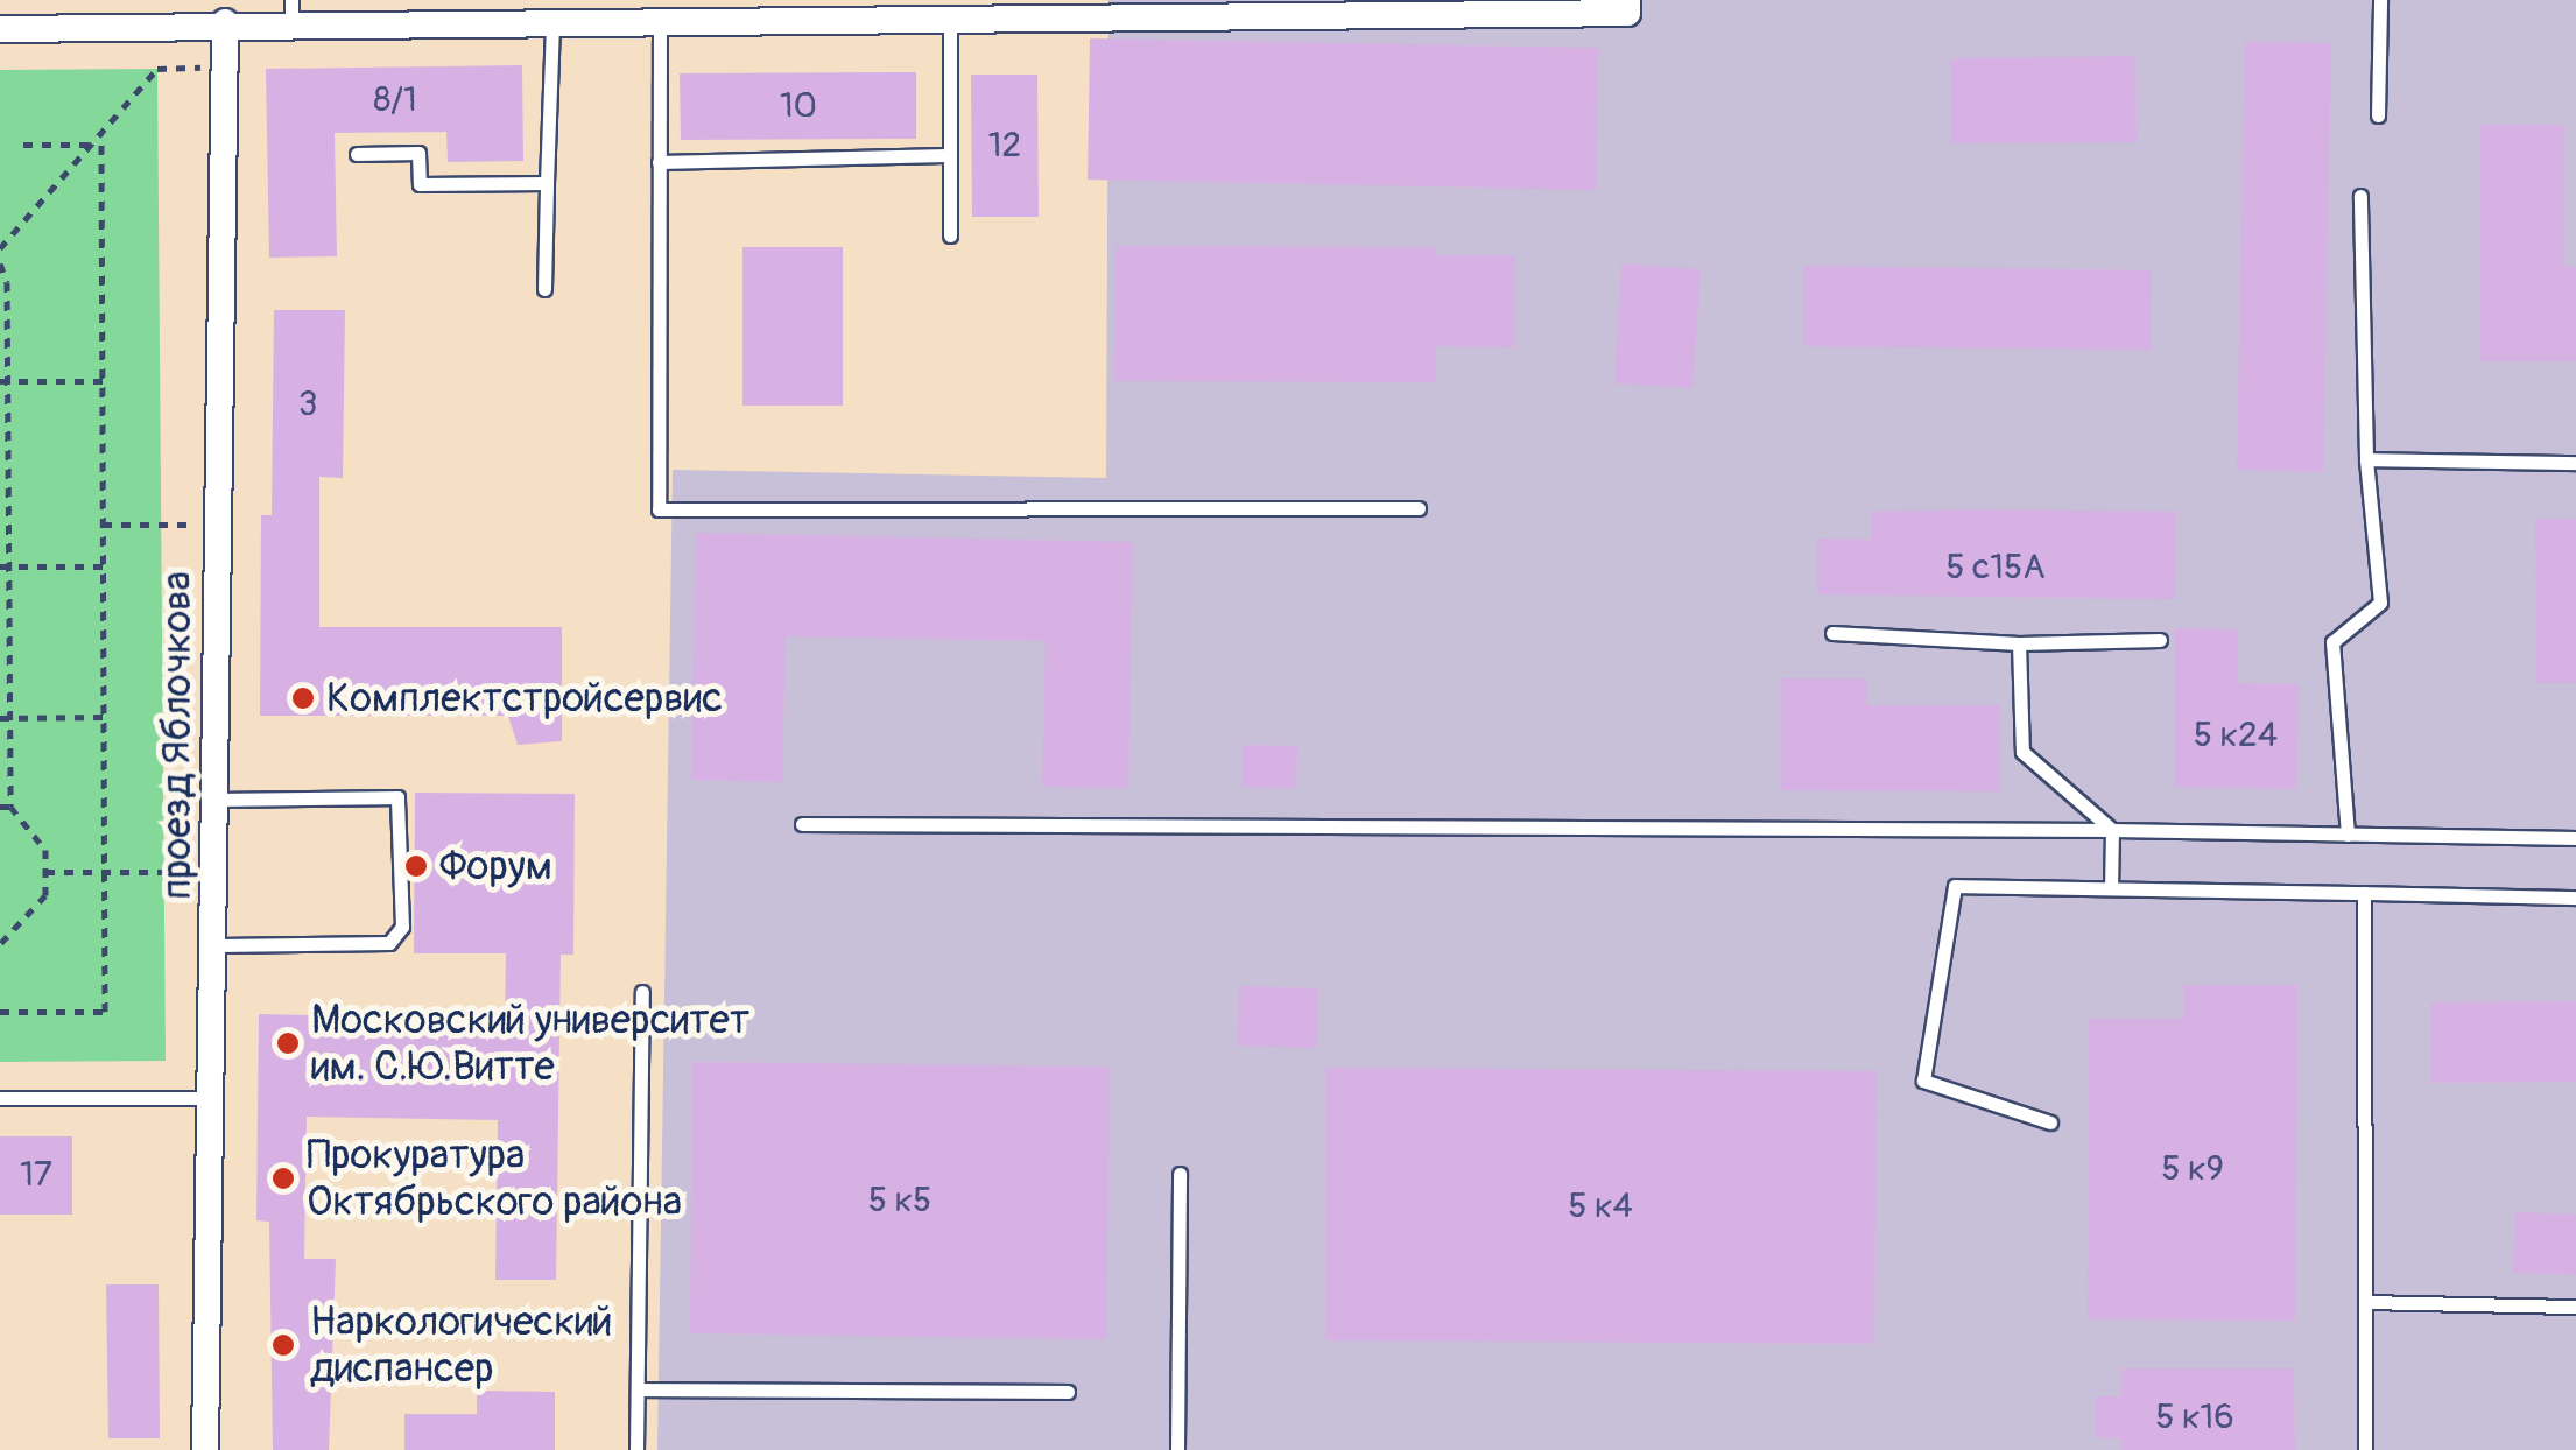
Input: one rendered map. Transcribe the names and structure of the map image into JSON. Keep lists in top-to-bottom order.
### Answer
{
  "streets": {
    "street": ["проезд Яблочкова"]
  },
  "places": [
    "Комплектстройсервис",
    "Форум",
    "Московский университет им. С.Ю.Витте",
    "Прокуратура Октябрьского района",
    "Наркологический диспансер"
  ],
  "house_numbers": [
    "8/1",
    "10",
    "12",
    "3",
    "5 с15А",
    "5 к24",
    "5 к9",
    "17",
    "5 к5",
    "5 к4",
    "5 к16"
  ]
}
